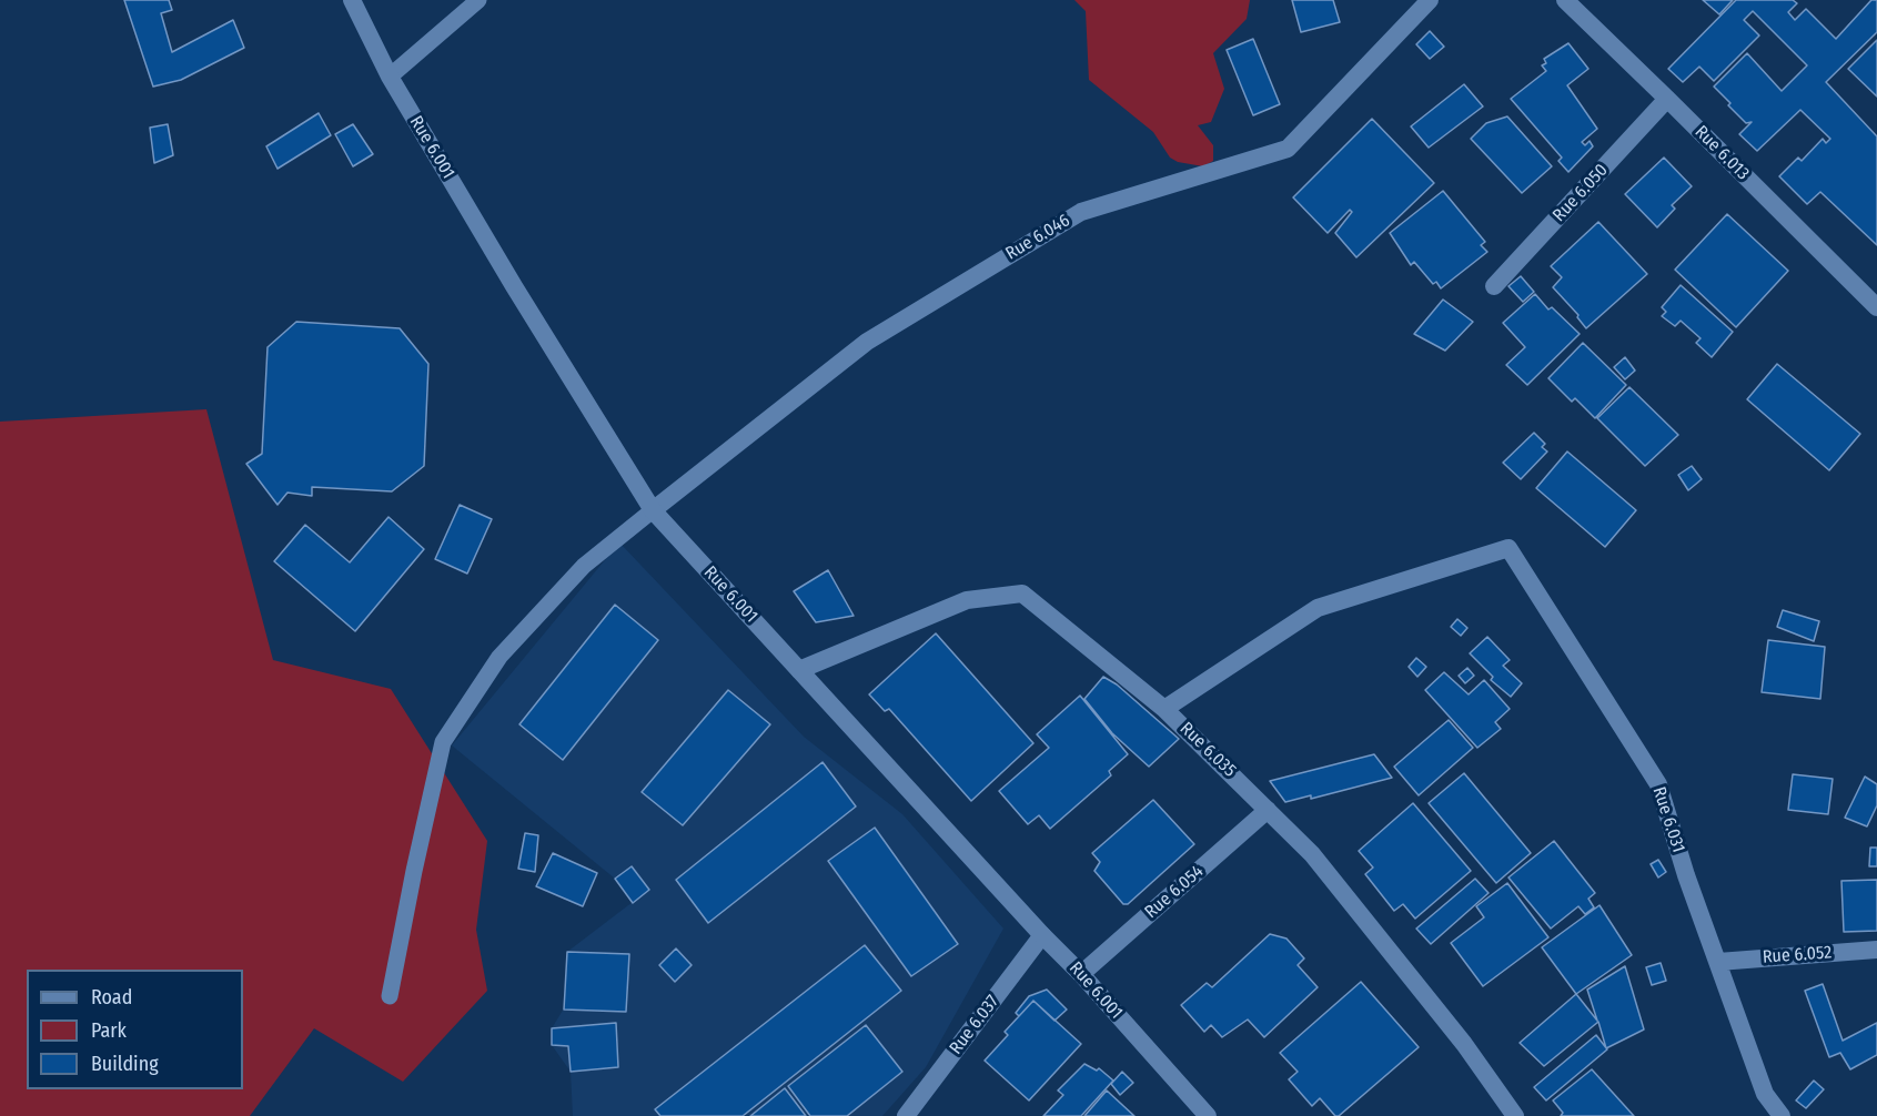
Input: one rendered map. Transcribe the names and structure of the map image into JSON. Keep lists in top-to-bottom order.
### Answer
{
  "streets": {
    "street": [
      "Rue 6.001",
      "Rue 6.013",
      "Rue 6.050",
      "Rue 6.046",
      "Rue 6.035",
      "Rue 6.031",
      "Rue 6.054",
      "Rue 6.052",
      "Rue 6.037"
    ]
  },
  "crossings": [
    ["Rue 6.001", "Rue 6.046"],
    ["Rue 6.001", "Rue 6.035"],
    ["Rue 6.001", "Rue 6.054"],
    ["Rue 6.001", "Rue 6.037"],
    ["Rue 6.013", "Rue 6.050"],
    ["Rue 6.035", "Rue 6.031"],
    ["Rue 6.035", "Rue 6.054"],
    ["Rue 6.031", "Rue 6.052"]
  ],
  "legend": ["Road", "Park", "Building"]
}
